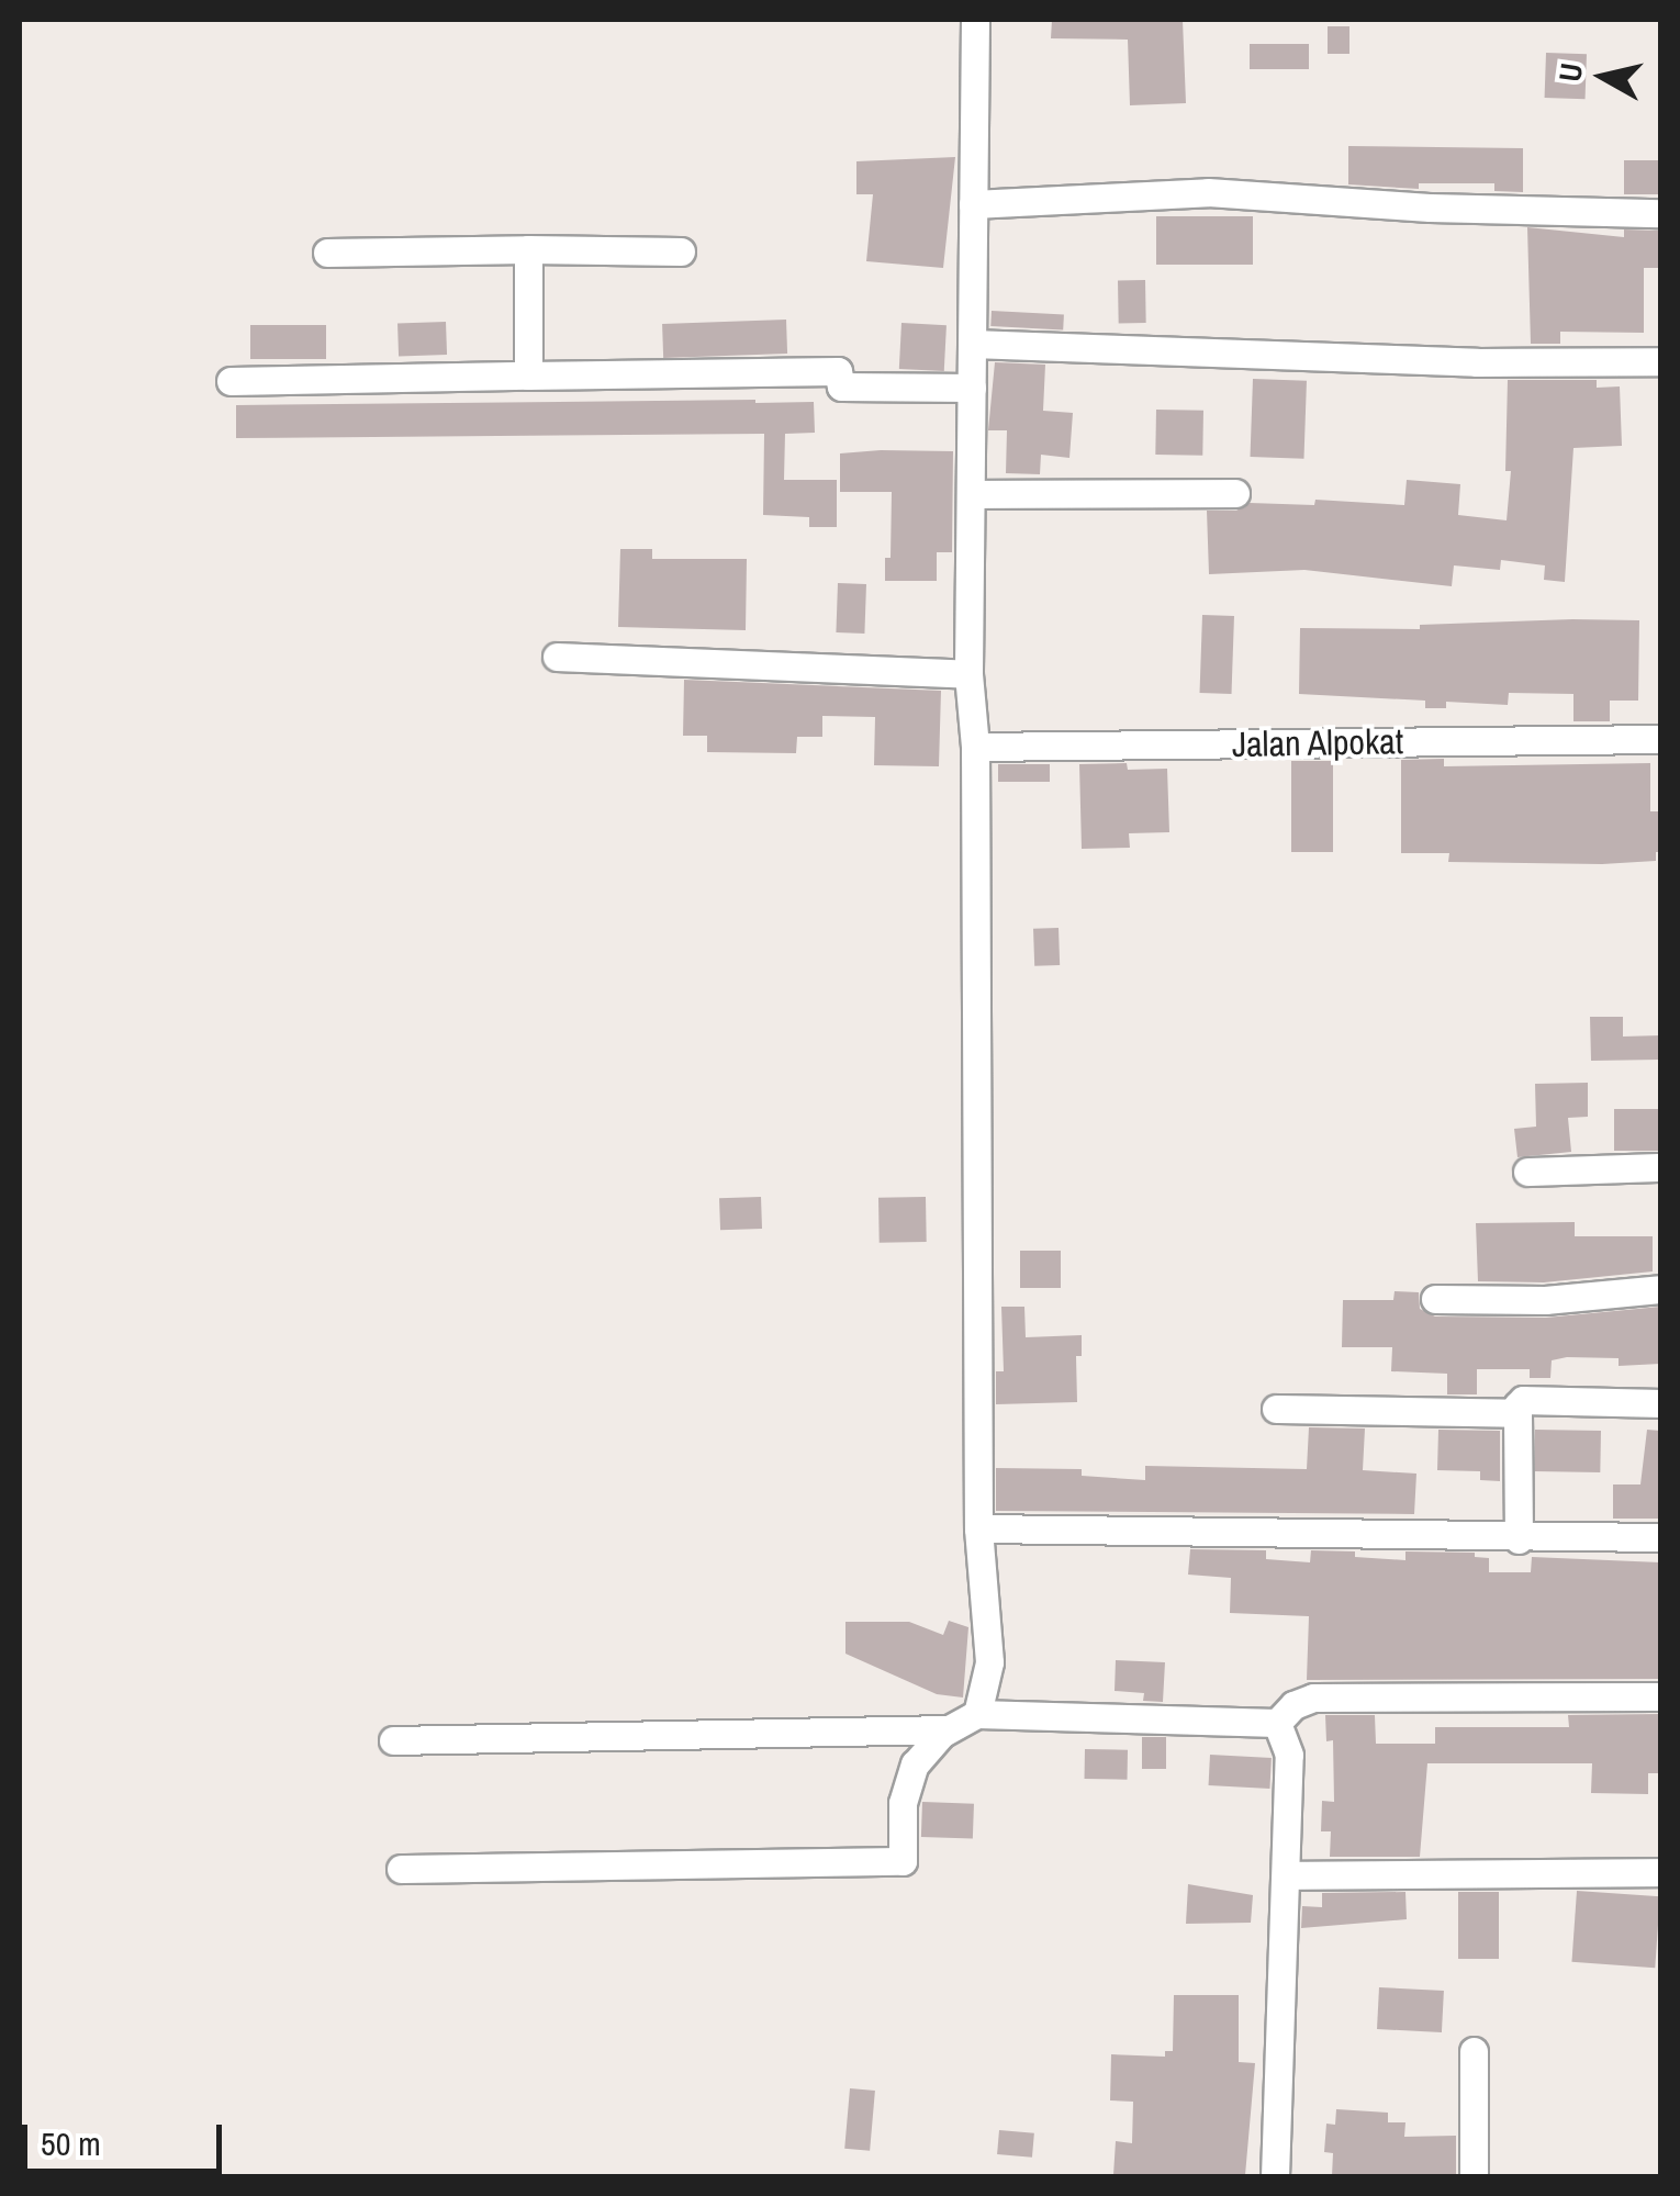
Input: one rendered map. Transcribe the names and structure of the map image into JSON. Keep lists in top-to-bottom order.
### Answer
{
  "streets": {
    "street": ["Jalan Alpokat"]
  },
  "scale_bar": "50 m",
  "north": "left"
}
